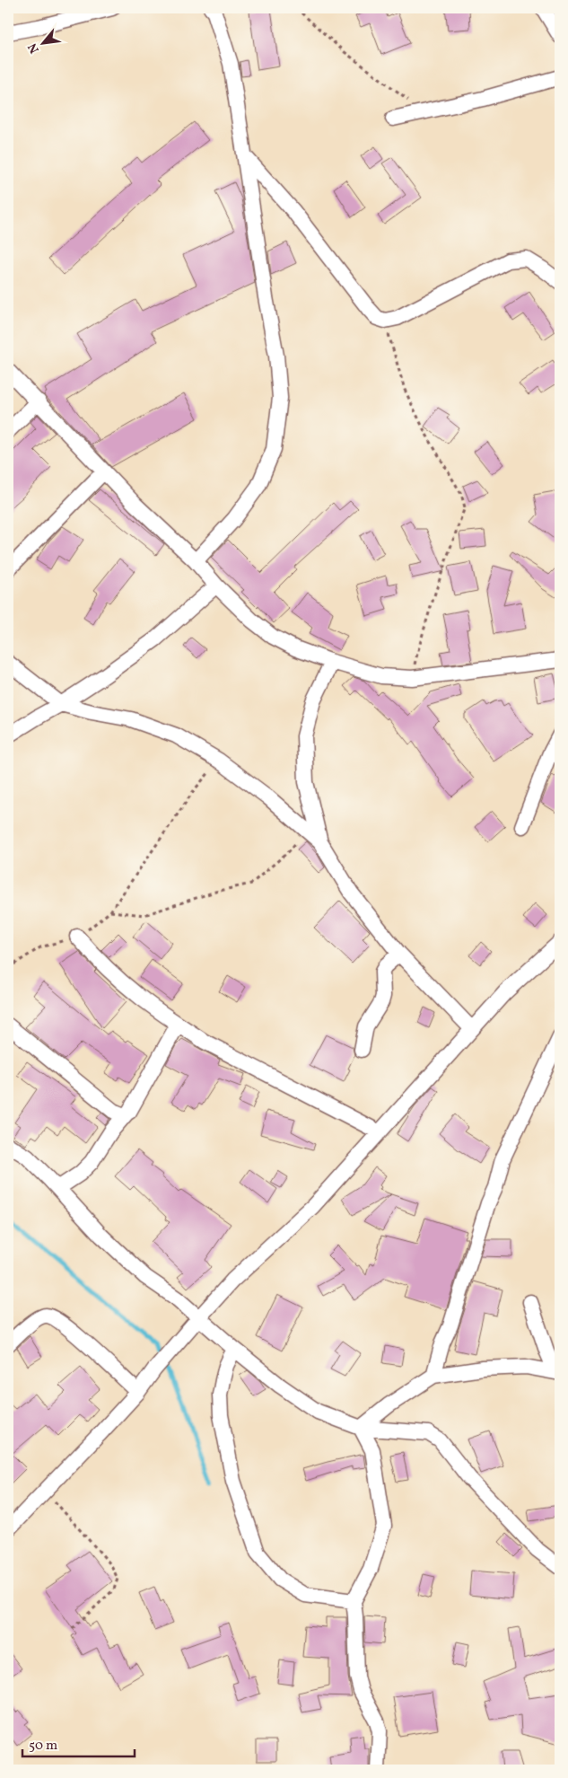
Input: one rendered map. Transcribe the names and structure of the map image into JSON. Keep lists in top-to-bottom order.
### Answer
{
  "scale_bar": "50 m",
  "north": "bottom left"
}
